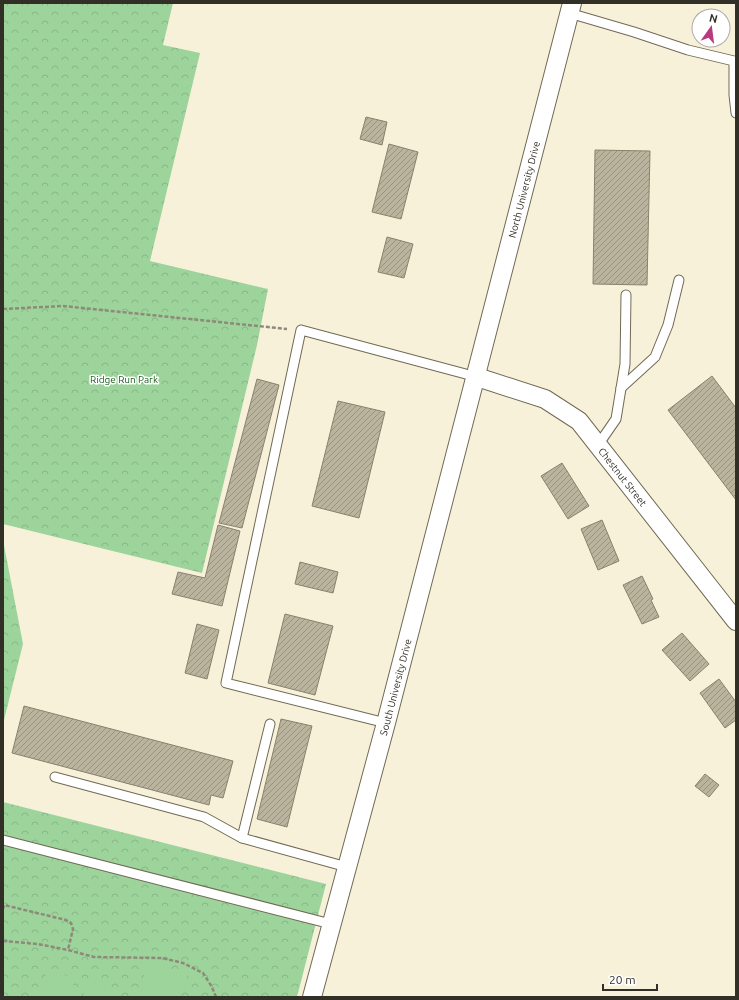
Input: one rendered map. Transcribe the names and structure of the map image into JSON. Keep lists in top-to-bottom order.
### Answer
{
  "streets": {
    "street": ["North University Drive", "Chestnut Street", "South University Drive"]
  },
  "crossings": [
    ["North University Drive", "Chestnut Street"],
    ["North University Drive", "South University Drive"],
    ["Chestnut Street", "South University Drive"]
  ],
  "parks": ["Ridge Run Park"],
  "scale_bar": "20 m",
  "north": "top"
}
